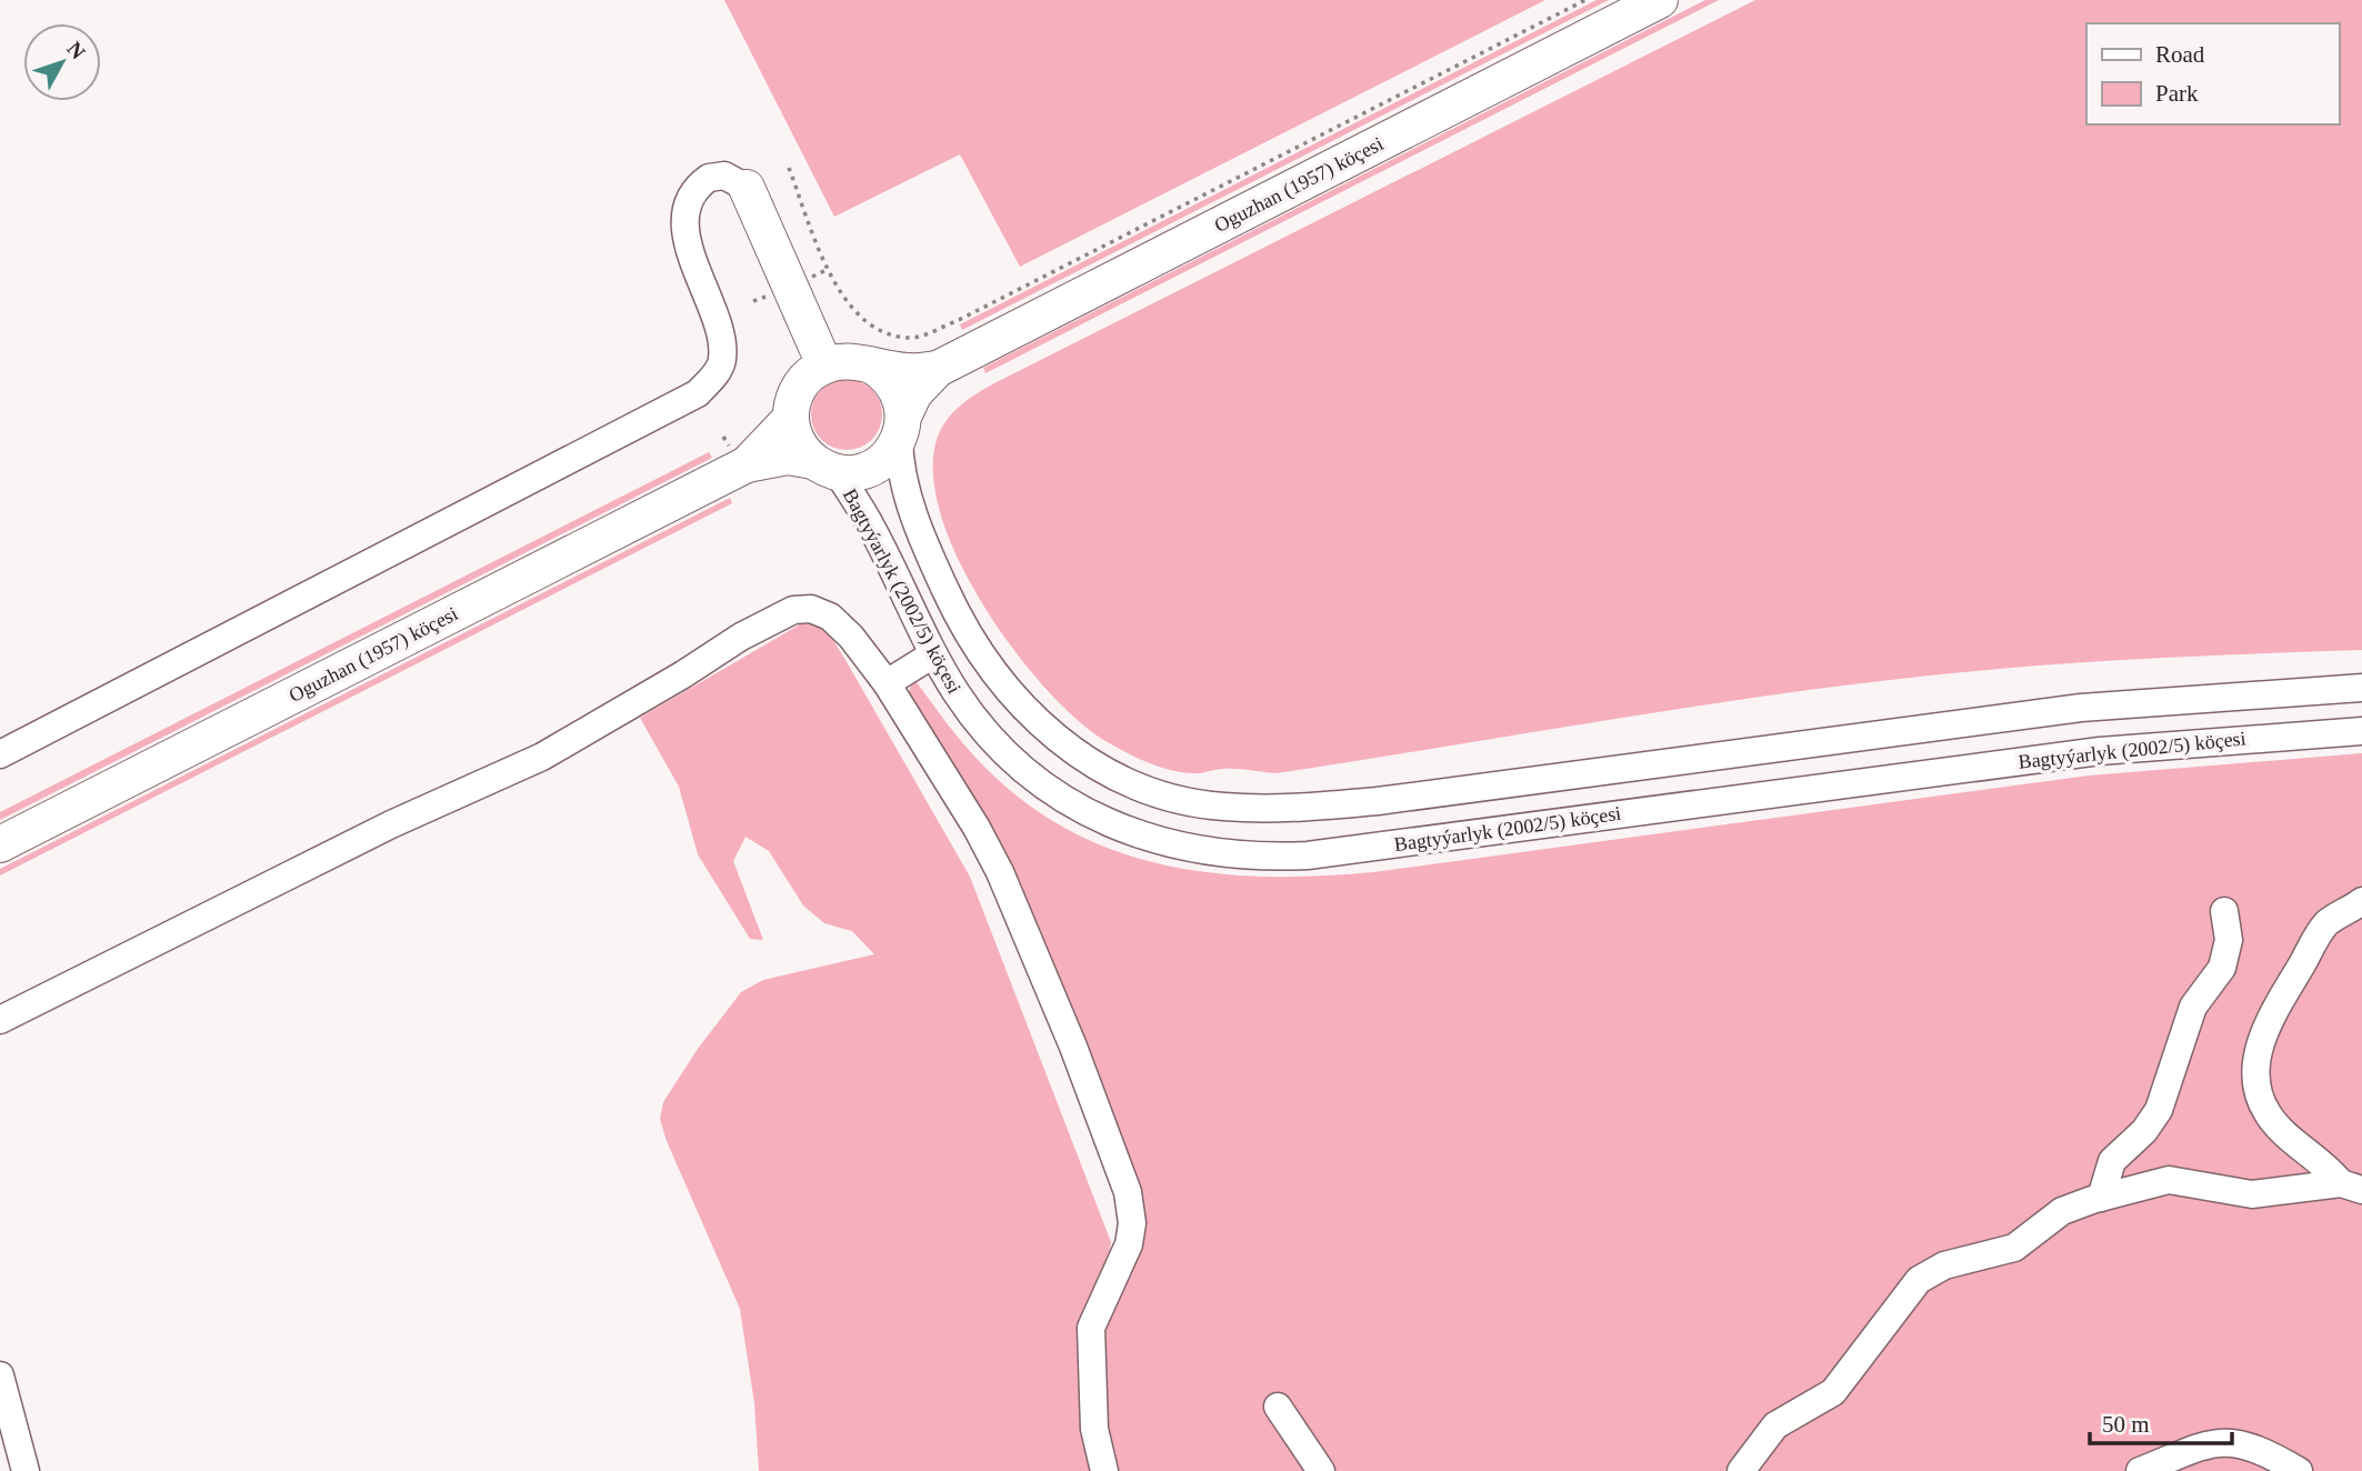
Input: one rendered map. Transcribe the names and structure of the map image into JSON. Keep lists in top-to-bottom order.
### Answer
{
  "streets": {
    "main road": ["Oguzhan (1957) köçesi"],
    "street": ["Bagtyýarlyk (2002/5) köçesi"]
  },
  "crossings": [
    ["Oguzhan (1957) köçesi", "Bagtyýarlyk (2002/5) köçesi"]
  ],
  "legend": ["Road", "Park"],
  "scale_bar": "50 m",
  "north": "top right"
}
